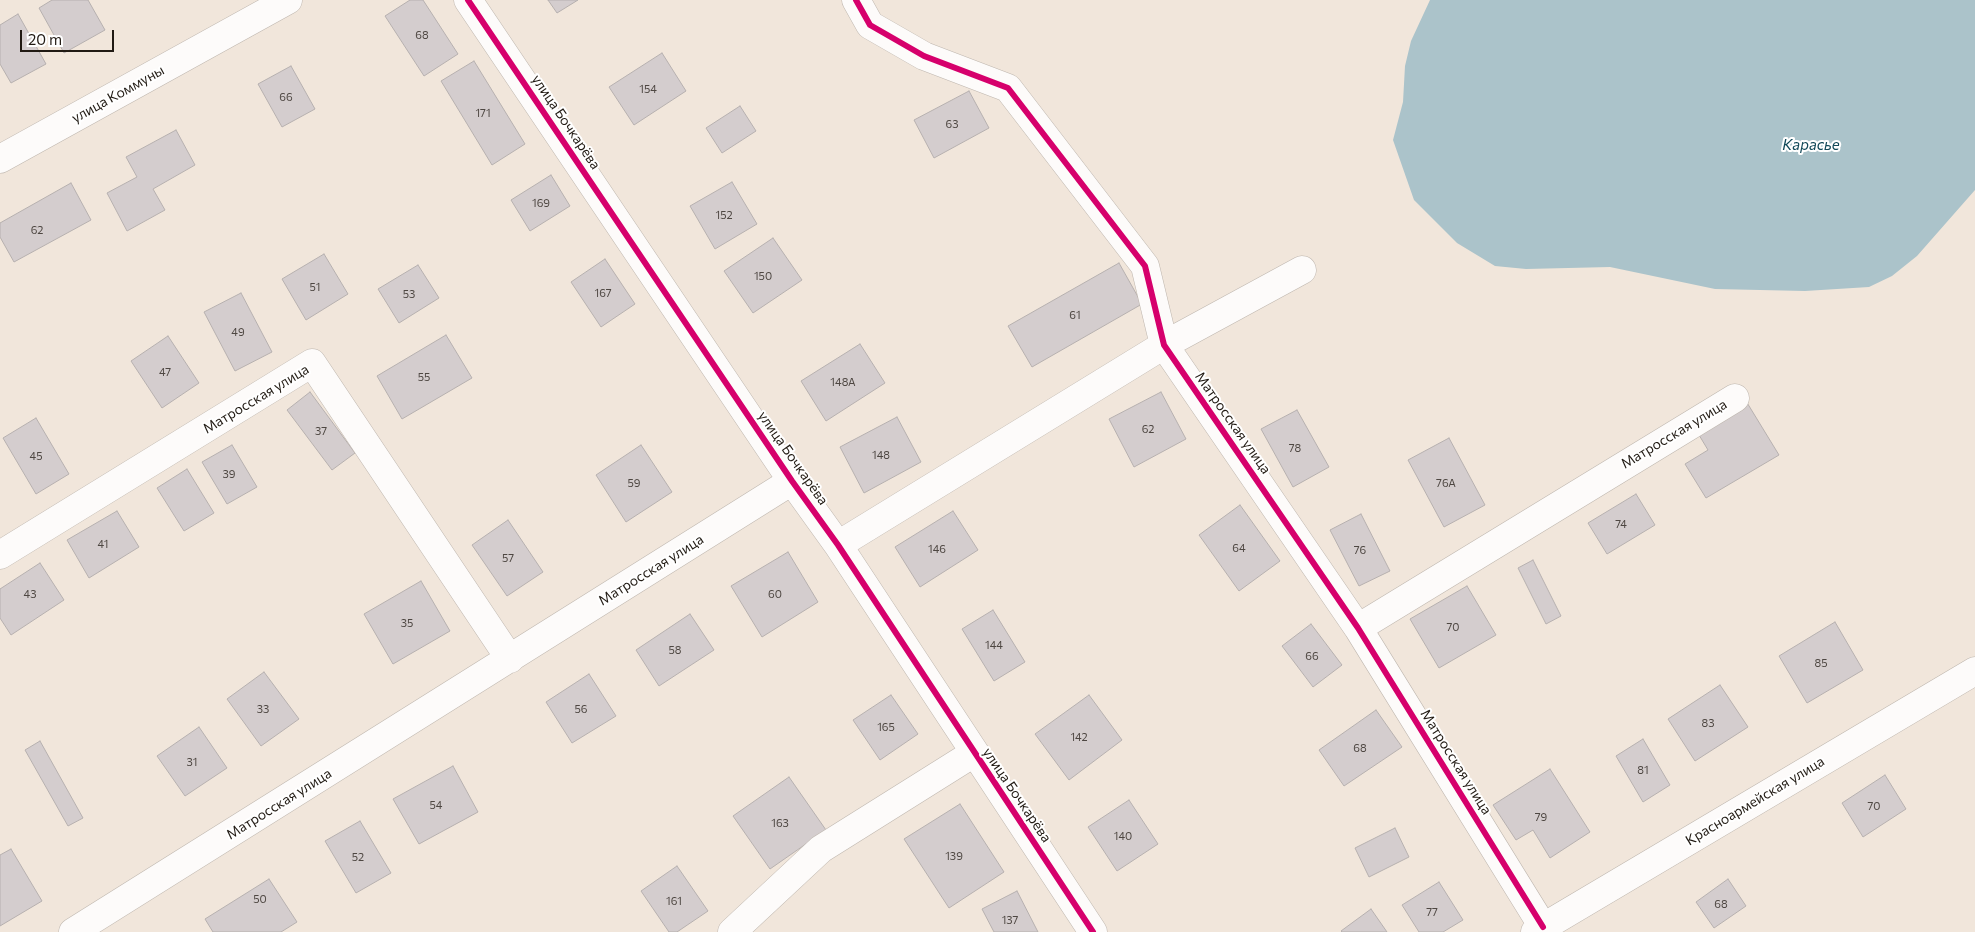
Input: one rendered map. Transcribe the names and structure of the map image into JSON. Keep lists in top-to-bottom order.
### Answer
{
  "streets": {
    "street": [
      "улица Коммуны",
      "улица Бочкарёва",
      "Матросская улица",
      "Красноармейская улица"
    ]
  },
  "crossings": [
    ["улица Бочкарёва", "Матросская улица"],
    ["Матросская улица", "Красноармейская улица"]
  ],
  "water": ["Карасье"],
  "house_numbers": [
    "68",
    "154",
    "66",
    "171",
    "63",
    "169",
    "152",
    "62",
    "150",
    "51",
    "167",
    "53",
    "61",
    "49",
    "47",
    "55",
    "148А",
    "62",
    "37",
    "78",
    "148",
    "45",
    "39",
    "59",
    "76А",
    "74",
    "41",
    "64",
    "146",
    "76",
    "57",
    "43",
    "60",
    "35",
    "70",
    "144",
    "58",
    "66",
    "85",
    "33",
    "56",
    "83",
    "165",
    "142",
    "68",
    "31",
    "81",
    "54",
    "70",
    "79",
    "163",
    "140",
    "139",
    "52",
    "50",
    "161",
    "68",
    "77",
    "137"
  ],
  "scale_bar": "20 m"
}
